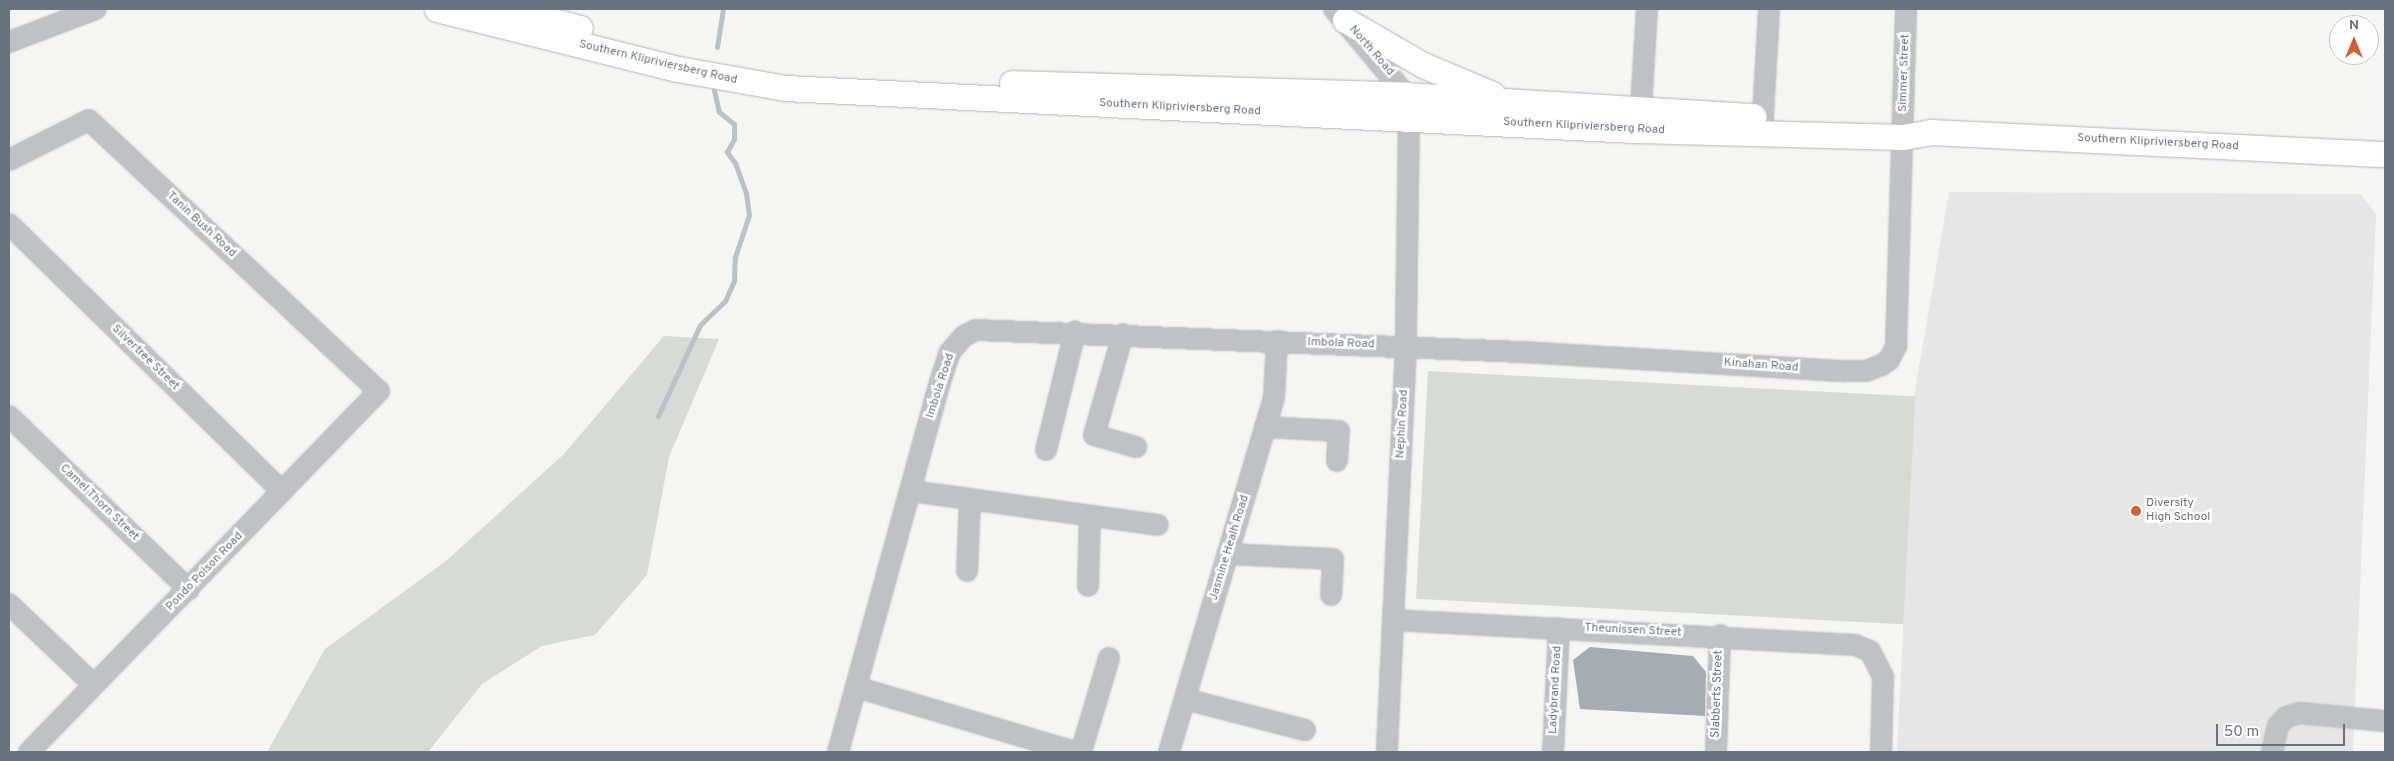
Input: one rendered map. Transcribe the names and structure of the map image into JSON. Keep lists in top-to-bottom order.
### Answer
{
  "streets": {
    "main road": ["Southern Klipriviersberg Road"],
    "street": [
      "North Road",
      "Simmer Street",
      "Tanin Bush Road",
      "Imbola Road",
      "Silvertree Street",
      "Kinahan Road",
      "Nephin Road",
      "Camel Thorn Street",
      "Jasmine Healh Road",
      "Pondo Poison Road",
      "Theunissen Street",
      "Ladybrand Road",
      "Slabberts Street"
    ]
  },
  "crossings": [
    ["North Road", "Southern Klipriviersberg Road"],
    ["North Road", "Nephin Road"],
    ["Southern Klipriviersberg Road", "Simmer Street"],
    ["Southern Klipriviersberg Road", "Kinahan Road"],
    ["Southern Klipriviersberg Road", "Nephin Road"],
    ["Simmer Street", "Kinahan Road"],
    ["Tanin Bush Road", "Pondo Poison Road"],
    ["Imbola Road", "Kinahan Road"],
    ["Imbola Road", "Nephin Road"],
    ["Imbola Road", "Jasmine Healh Road"],
    ["Silvertree Street", "Pondo Poison Road"],
    ["Kinahan Road", "Nephin Road"],
    ["Nephin Road", "Theunissen Street"],
    ["Camel Thorn Street", "Pondo Poison Road"],
    ["Theunissen Street", "Ladybrand Road"],
    ["Theunissen Street", "Slabberts Street"]
  ],
  "places": ["Diversity High School"],
  "scale_bar": "50 m",
  "north": "top"
}
